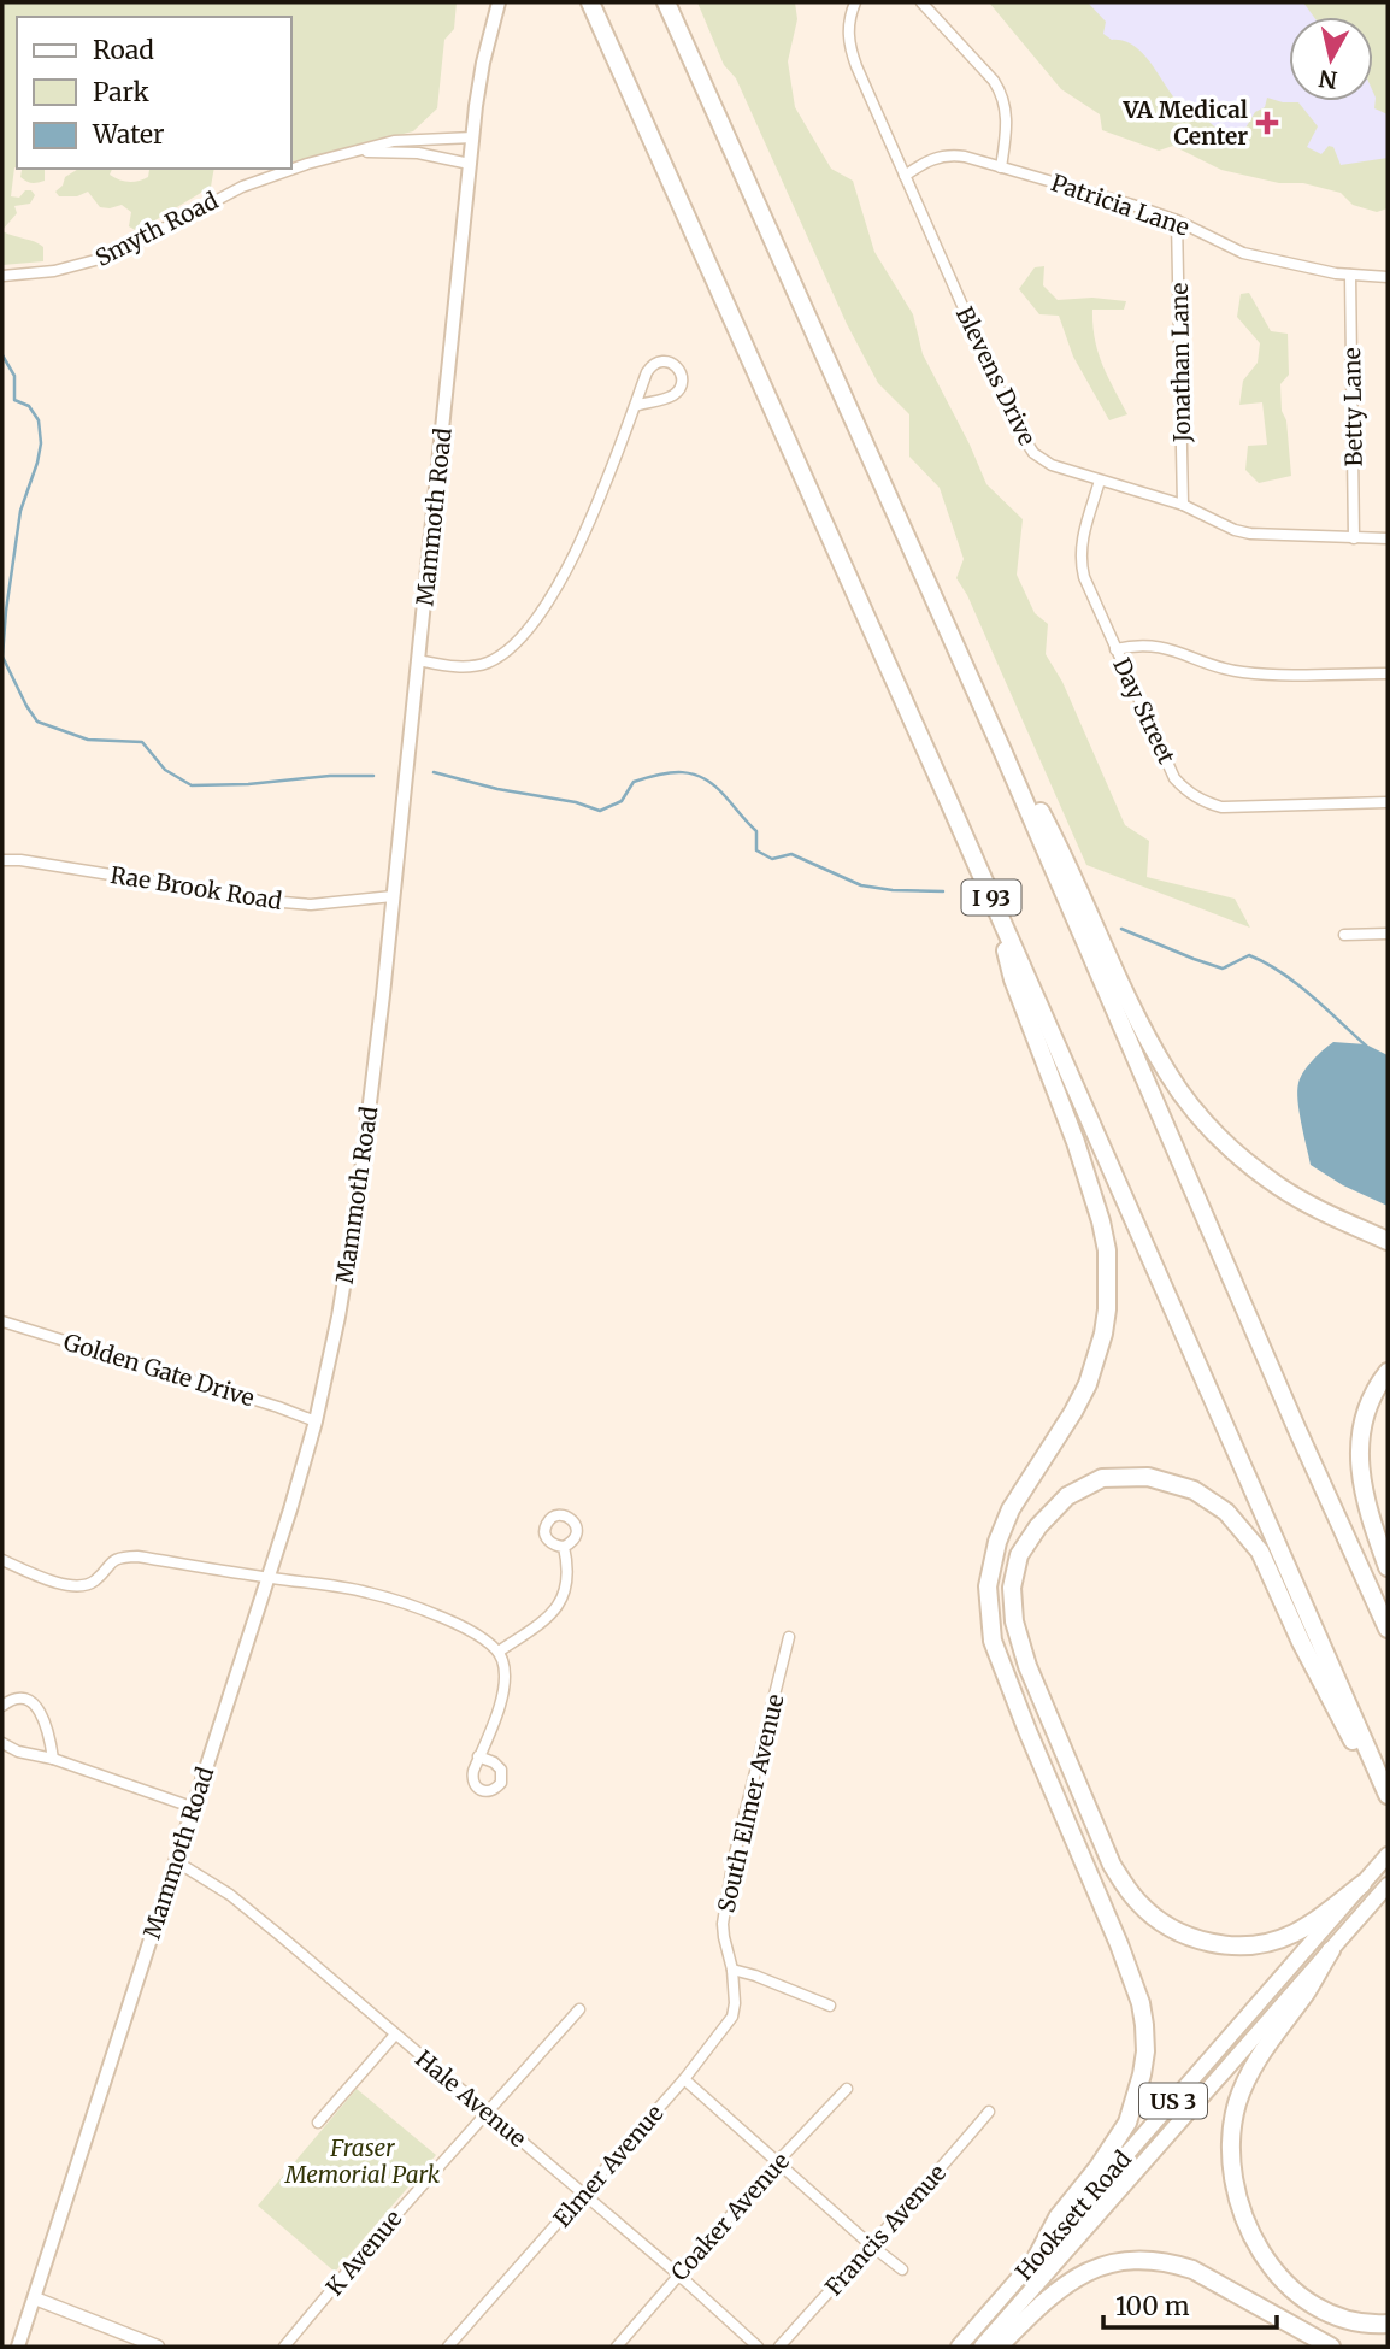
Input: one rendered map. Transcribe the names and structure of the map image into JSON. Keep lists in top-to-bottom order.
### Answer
{
  "streets": {
    "highway": ["I 93"],
    "main road": ["Mammoth Road", "US 3", "Hooksett Road"],
    "street": [
      "Patricia Lane",
      "Smyth Road",
      "Jonathan Lane",
      "Blevens Drive",
      "Betty Lane",
      "Day Street",
      "Rae Brook Road",
      "Golden Gate Drive",
      "South Elmer Avenue",
      "Hale Avenue",
      "Elmer Avenue",
      "Coaker Avenue",
      "Francis Avenue",
      "K Avenue"
    ]
  },
  "crossings": [
    ["Patricia Lane", "Jonathan Lane"],
    ["Patricia Lane", "Blevens Drive"],
    ["Patricia Lane", "Betty Lane"],
    ["Smyth Road", "Mammoth Road"],
    ["Jonathan Lane", "Blevens Drive"],
    ["Blevens Drive", "Betty Lane"],
    ["Blevens Drive", "Day Street"],
    ["Mammoth Road", "Rae Brook Road"],
    ["Mammoth Road", "Golden Gate Drive"],
    ["Mammoth Road", "Hale Avenue"],
    ["South Elmer Avenue", "Elmer Avenue"],
    ["Hale Avenue", "Elmer Avenue"],
    ["Hale Avenue", "Coaker Avenue"],
    ["Hale Avenue", "K Avenue"]
  ],
  "parks": ["Fraser Memorial Park"],
  "places": {
    "health": ["VA Medical Center"]
  },
  "legend": ["Road", "Park", "Water"],
  "scale_bar": "100 m",
  "north": "bottom"
}
